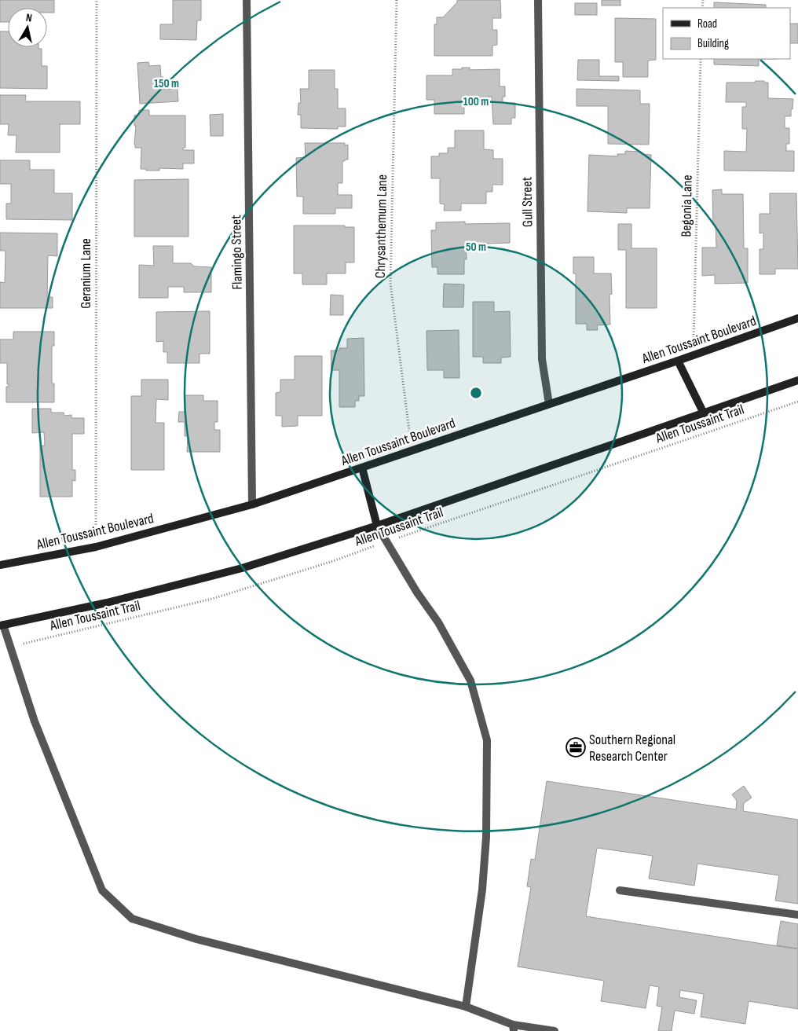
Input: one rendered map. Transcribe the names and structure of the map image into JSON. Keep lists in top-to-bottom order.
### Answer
{
  "streets": {
    "main road": ["Allen Toussaint Boulevard"],
    "street": ["Gull Street", "Flamingo Street"],
    "path": [
      "Begonia Lane",
      "Chrysanthemum Lane",
      "Geranium Lane",
      "Allen Toussaint Trail"
    ]
  },
  "crossings": [
    ["Gull Street", "Allen Toussaint Boulevard"],
    ["Begonia Lane", "Allen Toussaint Boulevard"],
    ["Chrysanthemum Lane", "Allen Toussaint Boulevard"],
    ["Flamingo Street", "Allen Toussaint Boulevard"],
    ["Geranium Lane", "Allen Toussaint Boulevard"]
  ],
  "places": {
    "office": ["Southern Regional Research Center"]
  },
  "legend": ["Road", "Building"],
  "north": "top",
  "rings": ["150 m", "100 m", "50 m"]
}
